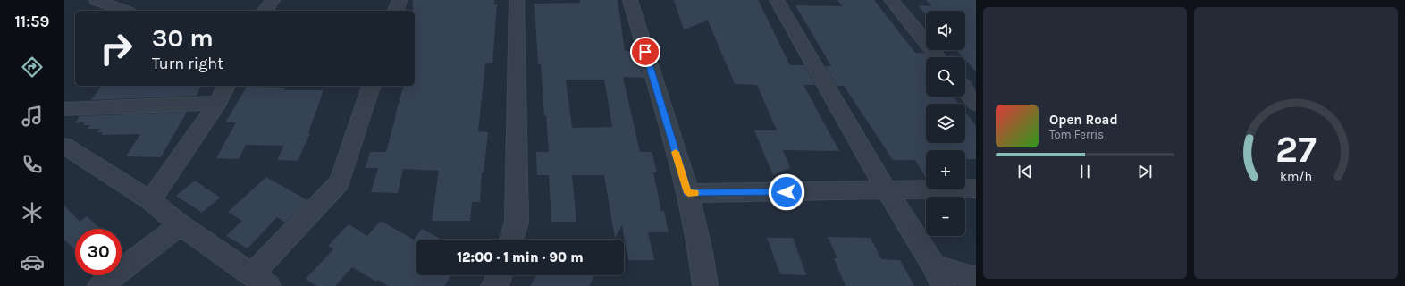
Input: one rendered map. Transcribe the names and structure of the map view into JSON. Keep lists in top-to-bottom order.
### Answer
{
  "page": {
    "tabs": "11:59",
    "map_buttons": ["+", "−"],
    "turn": ["30 m", "Turn right"],
    "song": ["Open Road", "Tom Ferris"],
    "limit": "30",
    "trip": "12:00 · 1 min · 90 m",
    "gauge": ["27", "km/h"]
  }
}
